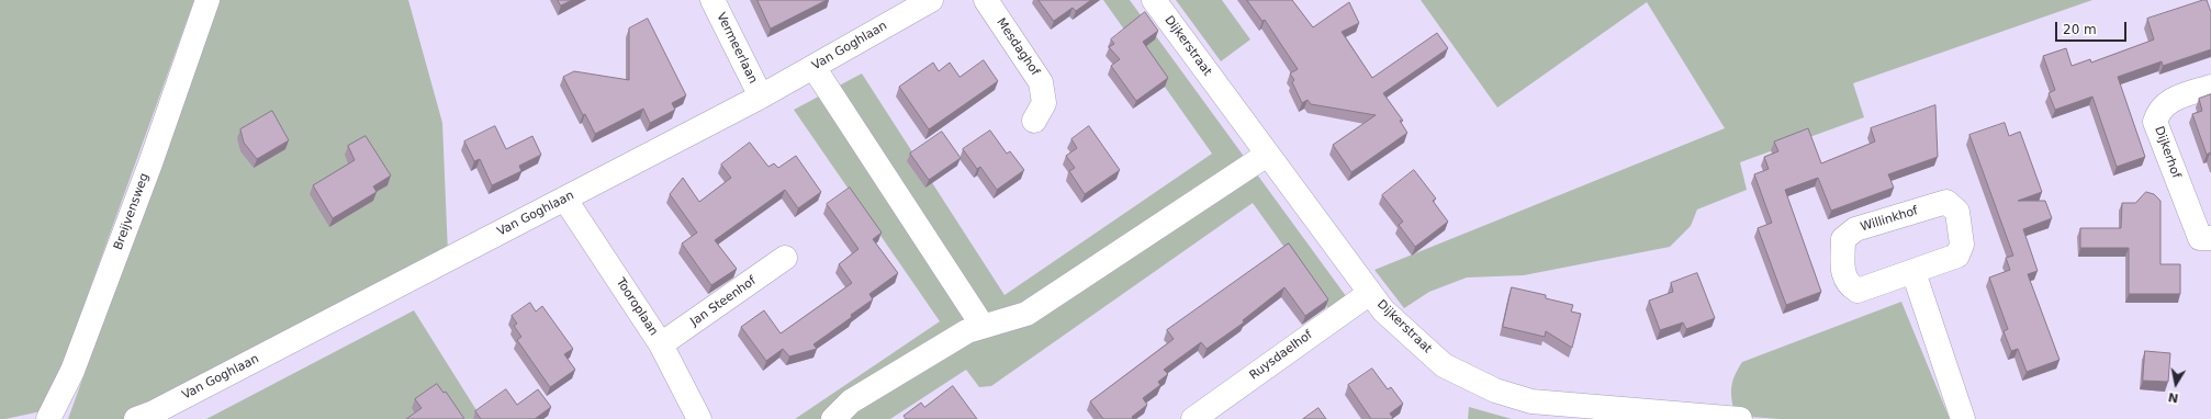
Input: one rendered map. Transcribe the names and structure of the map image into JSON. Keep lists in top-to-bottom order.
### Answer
{
  "streets": {
    "street": [
      "Van Goghlaan",
      "Dijkerstraat",
      "Mesdaghof",
      "Vermeerlaan",
      "Dijkerhof",
      "Breijvensweg",
      "Willinkhof",
      "Jan Steenhof",
      "Tooroplaan",
      "Ruysdaelhof"
    ]
  },
  "crossings": [
    ["Van Goghlaan", "Vermeerlaan"],
    ["Van Goghlaan", "Tooroplaan"],
    ["Dijkerstraat", "Ruysdaelhof"],
    ["Jan Steenhof", "Tooroplaan"]
  ],
  "scale_bar": "20 m",
  "north": "bottom"
}
